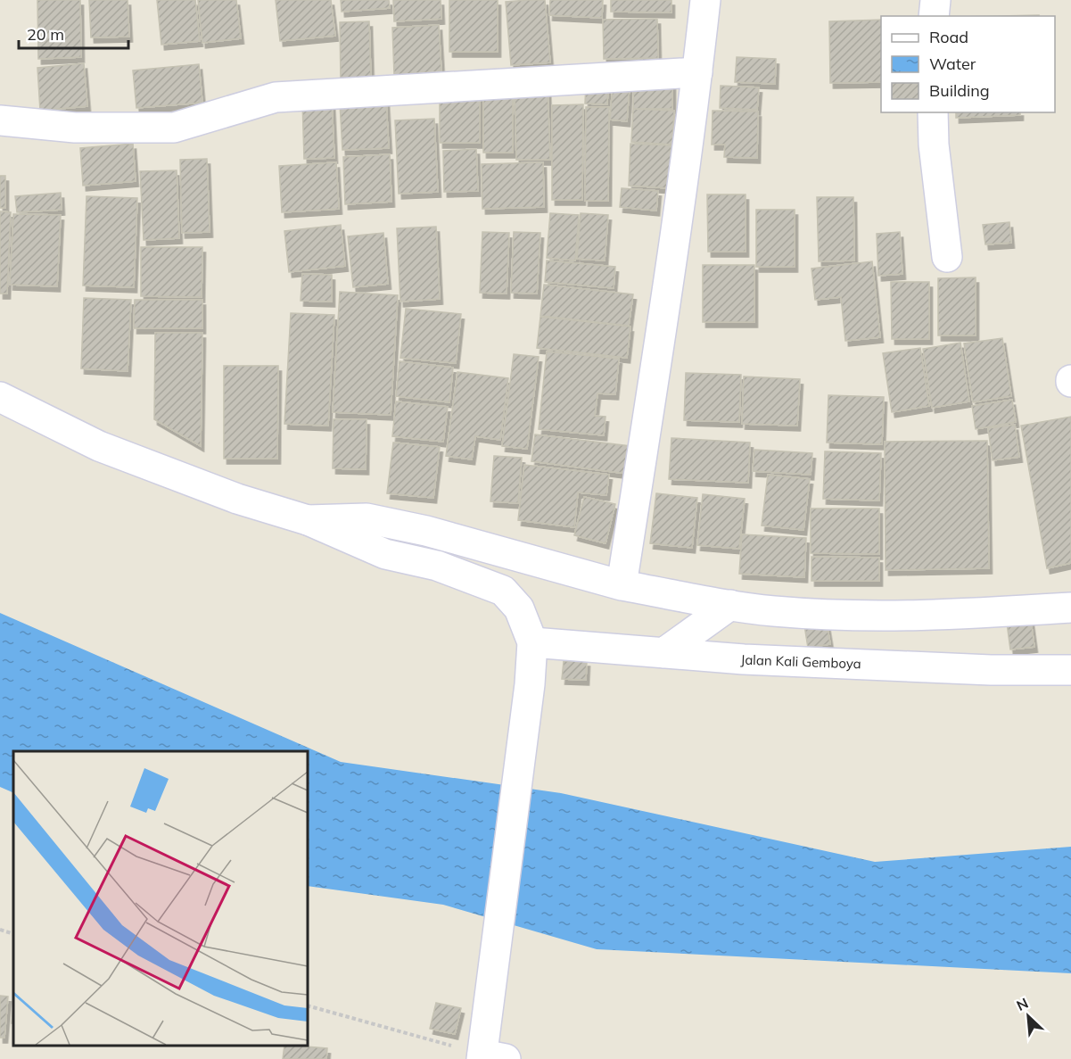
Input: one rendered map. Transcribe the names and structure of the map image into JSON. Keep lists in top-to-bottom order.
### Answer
{
  "streets": {
    "street": ["Jalan Kali Gemboya"]
  },
  "legend": ["Road", "Water", "Building"],
  "scale_bar": "20 m",
  "north": "top left"
}
